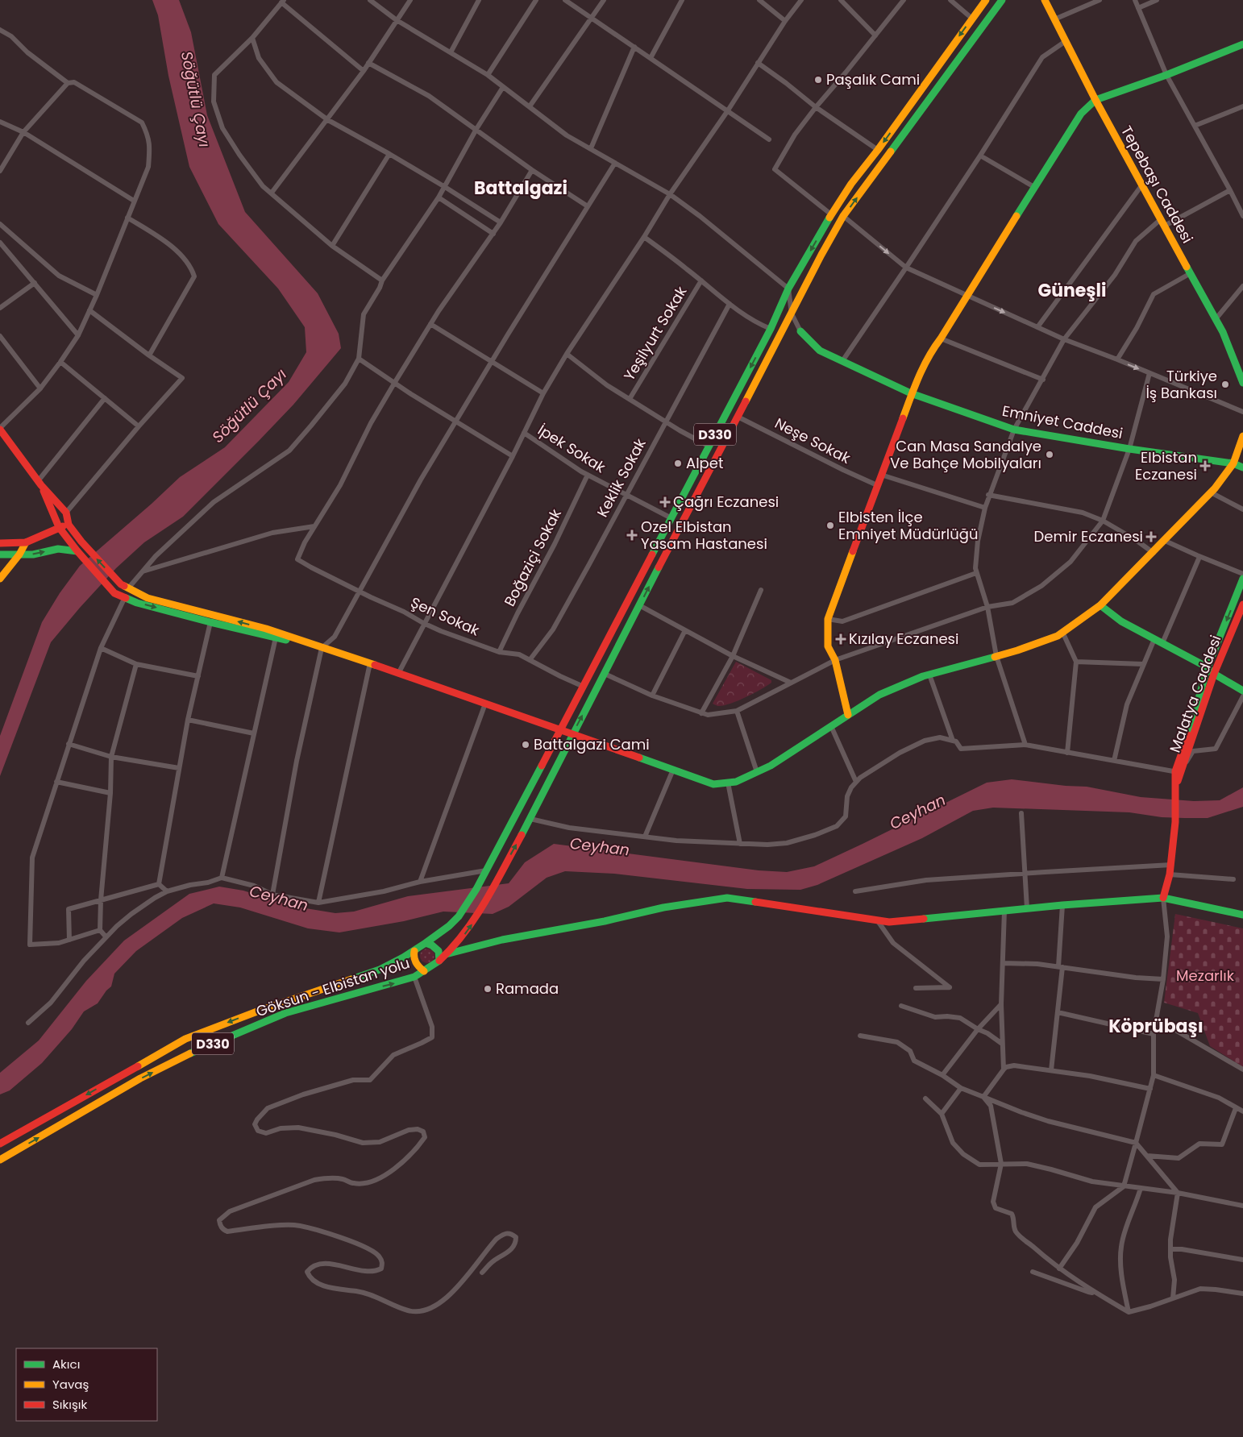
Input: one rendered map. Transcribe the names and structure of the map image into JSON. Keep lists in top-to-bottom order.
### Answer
{
  "streets": {
    "main road": [
      "Tepebaşı Caddesi",
      "Emniyet Caddesi",
      "D330",
      "Malatya Caddesi",
      "Göksun - Elbistan yolu"
    ],
    "street": [
      "Yeşilyurt Sokak",
      "Neşe Sokak",
      "İpek Sokak",
      "Keklik Sokak",
      "Boğaziçi Sokak",
      "Şen Sokak"
    ]
  },
  "crossings": [
    ["D330", "Neşe Sokak"],
    ["D330", "İpek Sokak"],
    ["D330", "Şen Sokak"],
    ["D330", "Göksun - Elbistan yolu"],
    ["İpek Sokak", "Keklik Sokak"],
    ["İpek Sokak", "Boğaziçi Sokak"],
    ["Keklik Sokak", "Şen Sokak"],
    ["Boğaziçi Sokak", "Şen Sokak"]
  ],
  "districts": ["Battalgazi", "Güneşli", "Köprübaşı"],
  "water": ["Söğütlü Çayı", "Ceyhan"],
  "parks": ["Mezarlık"],
  "places": {
    "other": [
      "Paşalık Cami",
      "Türkiye İş Bankası",
      "Can Masa Sandalye Ve Bahçe Mobilyaları",
      "Alpet",
      "Elbisten İlçe Emniyet Müdürlüğü",
      "Battalgazi Cami",
      "Ramada"
    ],
    "health": [
      "Elbistan Eczanesi",
      "Çağrı Eczanesi",
      "Ozel Elbistan Yasam Hastanesi",
      "Demir Eczanesi",
      "Kızılay Eczanesi"
    ]
  },
  "legend": ["Akıcı", "Yavaş", "Sıkışık"]
}
